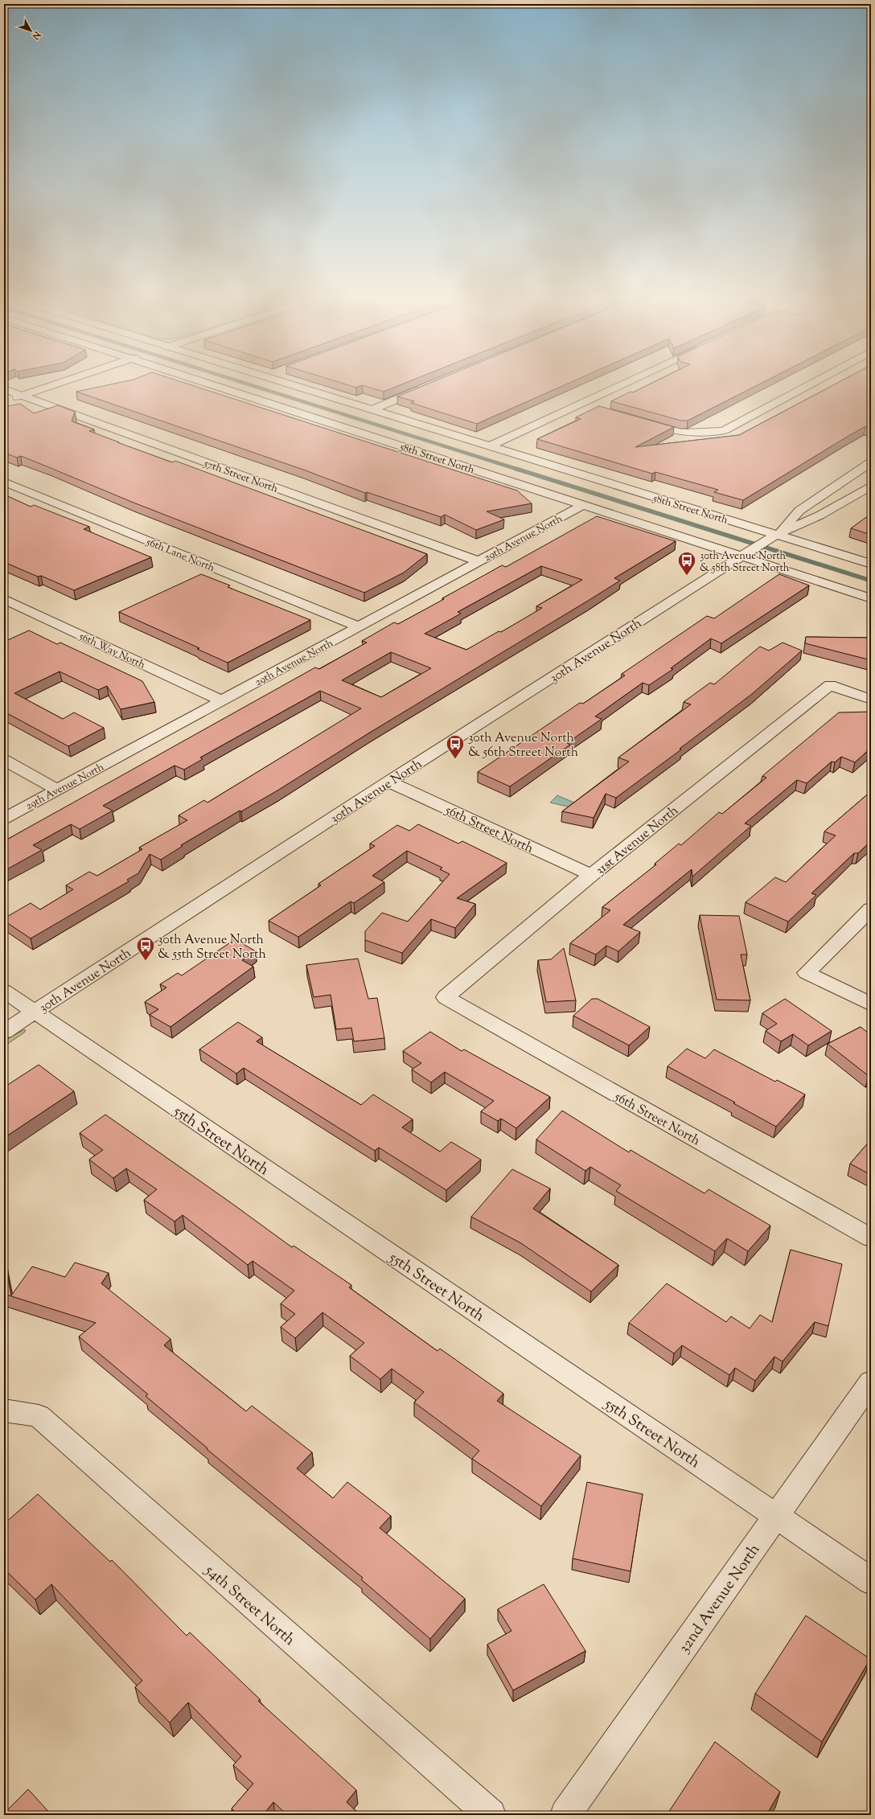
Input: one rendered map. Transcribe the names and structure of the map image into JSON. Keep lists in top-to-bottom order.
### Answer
{
  "streets": {
    "street": [
      "58th Street North",
      "57th Street North",
      "29th Avenue North",
      "56th Lane North",
      "56th Way North",
      "30th Avenue North",
      "56th Street North",
      "31st Avenue North",
      "55th Street North",
      "32nd Avenue North",
      "54th Street North"
    ]
  },
  "crossings": [
    ["58th Street North", "29th Avenue North"],
    ["58th Street North", "30th Avenue North"],
    ["57th Street North", "29th Avenue North"],
    ["29th Avenue North", "56th Lane North"],
    ["29th Avenue North", "56th Way North"],
    ["30th Avenue North", "56th Street North"],
    ["30th Avenue North", "55th Street North"],
    ["56th Street North", "31st Avenue North"],
    ["55th Street North", "32nd Avenue North"]
  ],
  "places": {
    "bus stop": ["30th Avenue North & 58th Street North", "30th Avenue North & 56th Street North", "30th Avenue North & 55th Street North"]
  },
  "north": "bottom right"
}
